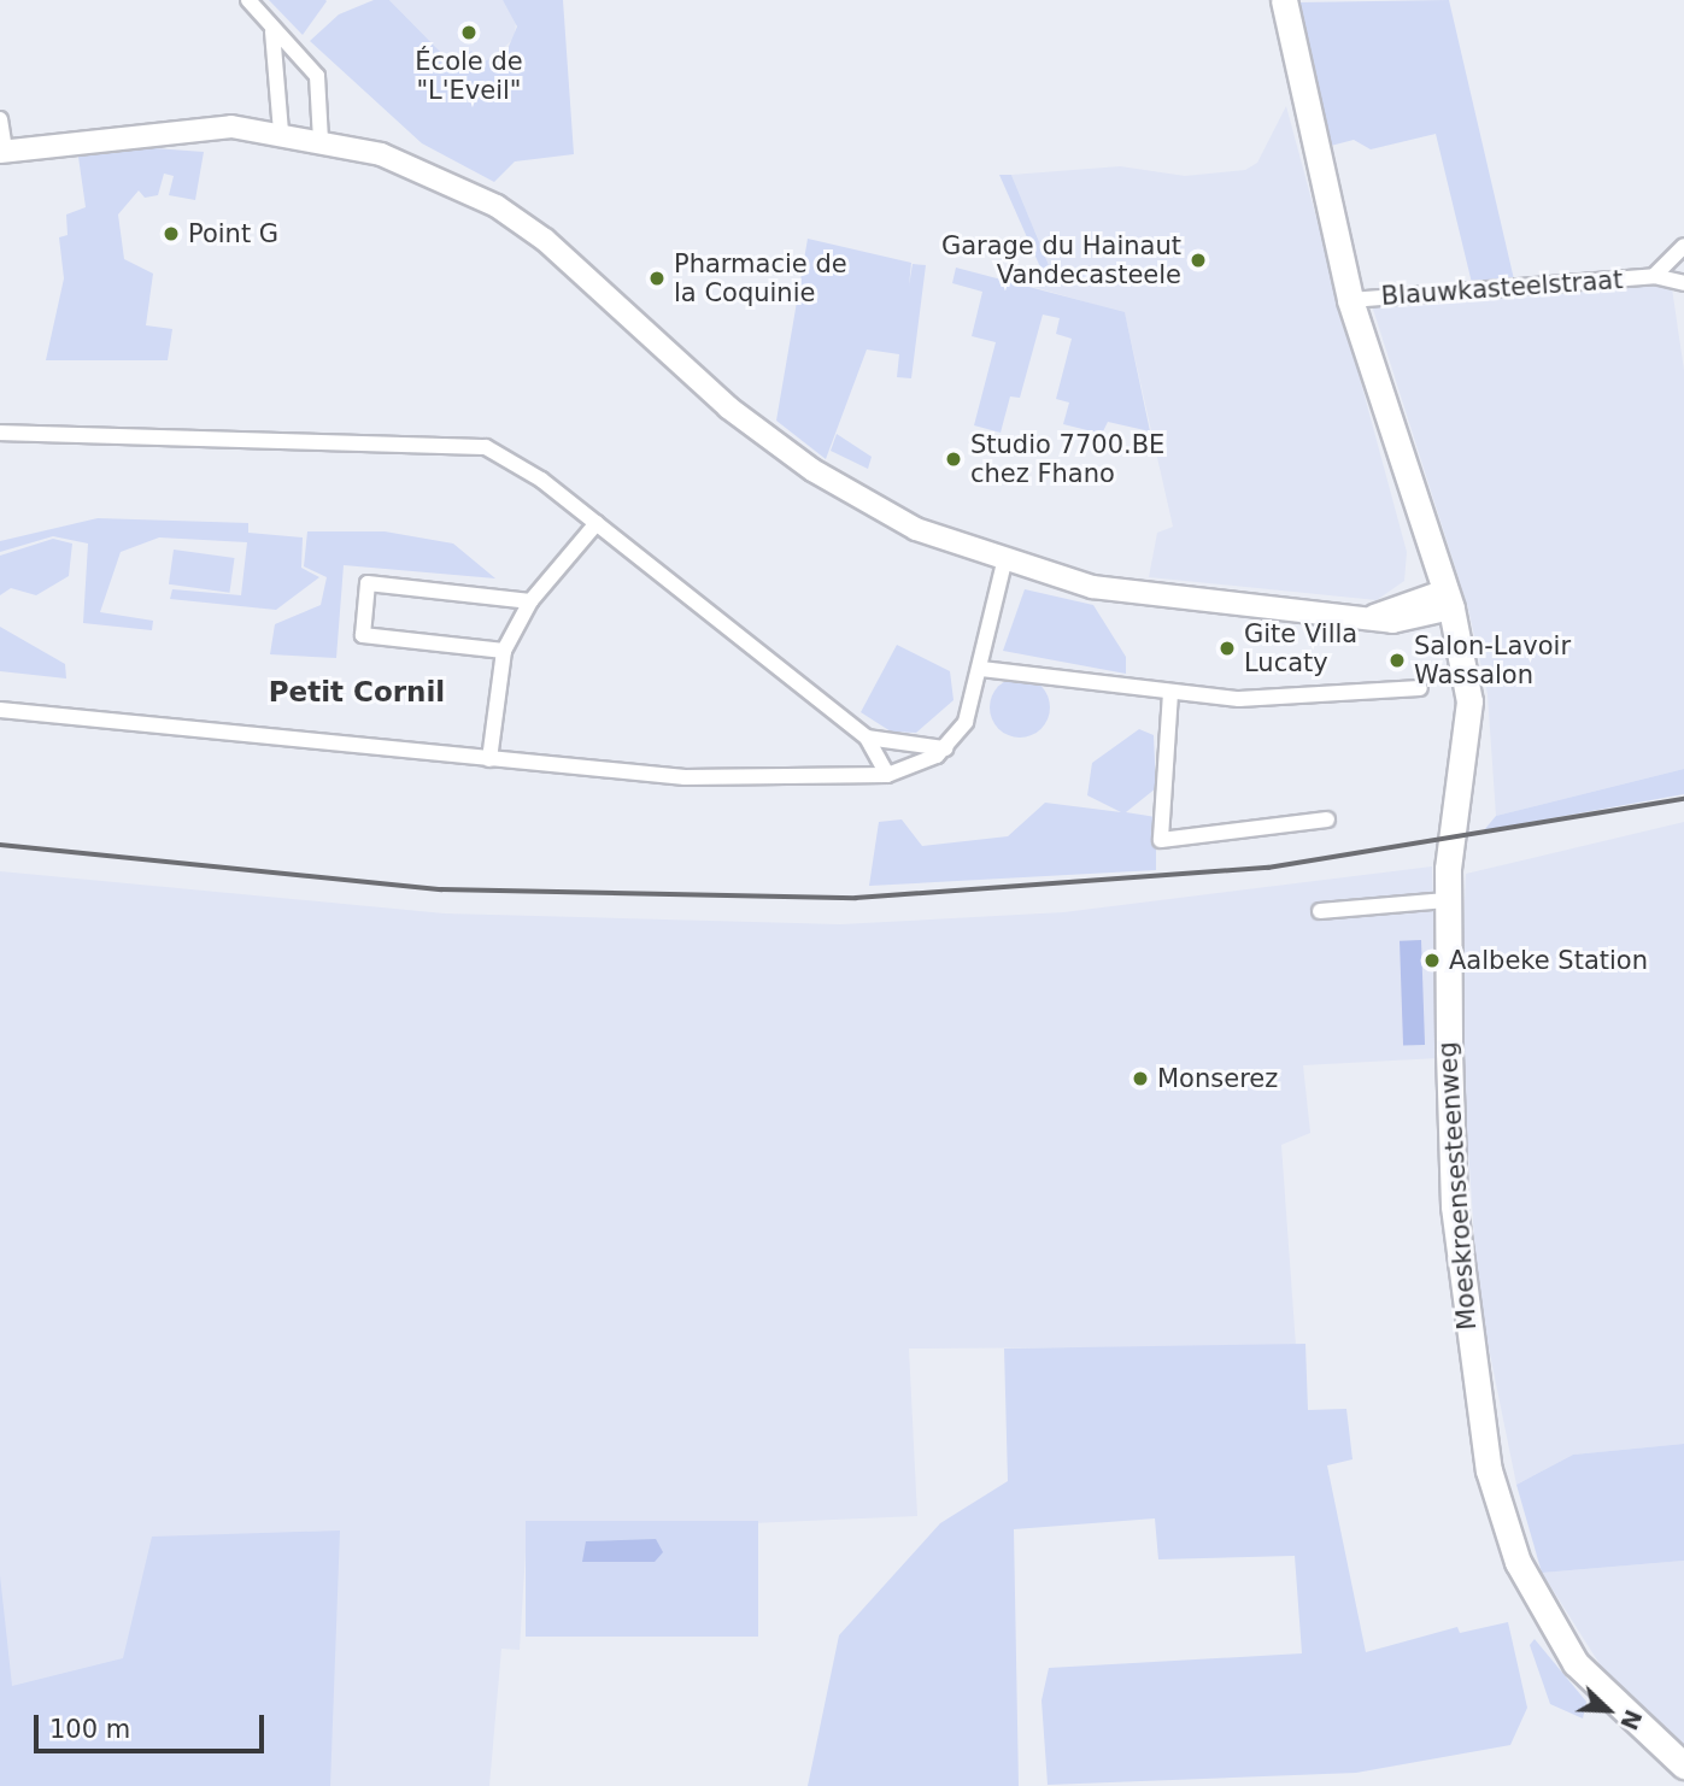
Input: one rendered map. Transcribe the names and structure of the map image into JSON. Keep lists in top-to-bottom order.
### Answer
{
  "streets": {
    "main road": ["Moeskroensesteenweg"],
    "street": ["Blauwkasteelstraat"]
  },
  "crossings": [
    ["Blauwkasteelstraat", "Moeskroensesteenweg"]
  ],
  "districts": ["Petit Cornil"],
  "places": [
    "École de \"L'Eveil\"",
    "Point G",
    "Garage du Hainaut Vandecasteele",
    "Pharmacie de la Coquinie",
    "Studio 7700.BE chez Fhano",
    "Gite Villa Lucaty",
    "Salon-Lavoir Wassalon",
    "Aalbeke Station",
    "Monserez"
  ],
  "scale_bar": "100 m",
  "north": "bottom right"
}
